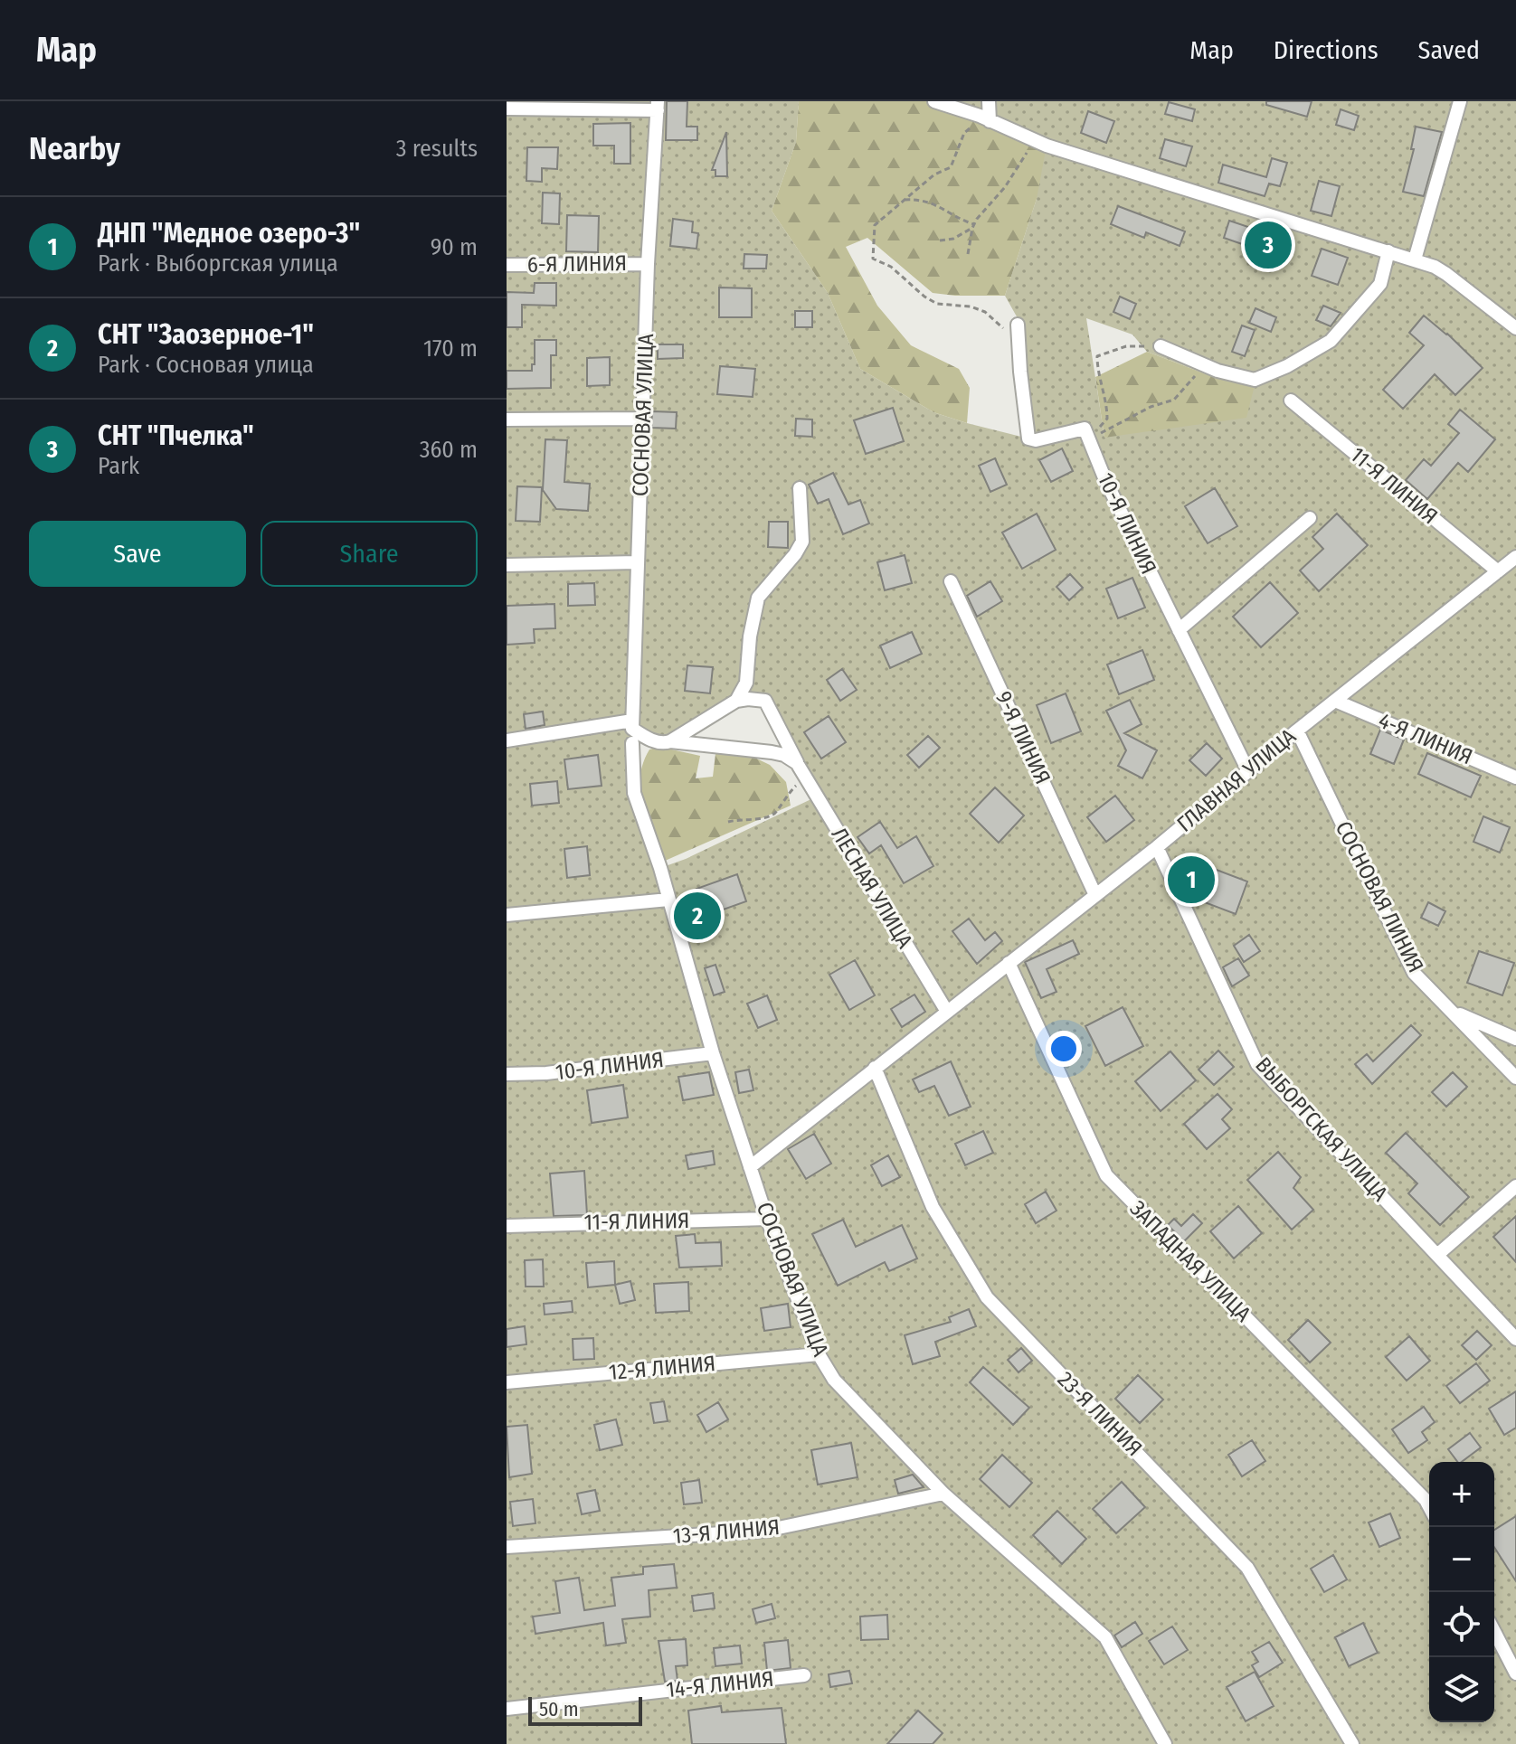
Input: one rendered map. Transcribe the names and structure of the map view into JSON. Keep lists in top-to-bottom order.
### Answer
{
  "streets": {
    "street": [
      "6-Я ЛИНИЯ",
      "СОСНОВАЯ УЛИЦА",
      "11-Я ЛИНИЯ",
      "10-Я ЛИНИЯ",
      "9-Я ЛИНИЯ",
      "4-Я ЛИНИЯ",
      "ГЛАВНАЯ УЛИЦА",
      "ЛЕСНАЯ УЛИЦА",
      "СОСНОВАЯ ЛИНИЯ",
      "ВЫБОРГСКАЯ УЛИЦА",
      "ЗАПАДНАЯ УЛИЦА",
      "12-Я ЛИНИЯ",
      "23-Я ЛИНИЯ",
      "13-Я ЛИНИЯ",
      "14-Я ЛИНИЯ"
    ]
  },
  "crossings": [
    ["6-Я ЛИНИЯ", "СОСНОВАЯ УЛИЦА"],
    ["СОСНОВАЯ УЛИЦА", "11-Я ЛИНИЯ"],
    ["СОСНОВАЯ УЛИЦА", "10-Я ЛИНИЯ"],
    ["СОСНОВАЯ УЛИЦА", "ГЛАВНАЯ УЛИЦА"],
    ["СОСНОВАЯ УЛИЦА", "12-Я ЛИНИЯ"],
    ["СОСНОВАЯ УЛИЦА", "13-Я ЛИНИЯ"],
    ["11-Я ЛИНИЯ", "ГЛАВНАЯ УЛИЦА"],
    ["10-Я ЛИНИЯ", "ГЛАВНАЯ УЛИЦА"],
    ["9-Я ЛИНИЯ", "ГЛАВНАЯ УЛИЦА"],
    ["4-Я ЛИНИЯ", "ГЛАВНАЯ УЛИЦА"],
    ["ГЛАВНАЯ УЛИЦА", "ЛЕСНАЯ УЛИЦА"],
    ["ГЛАВНАЯ УЛИЦА", "СОСНОВАЯ ЛИНИЯ"],
    ["ГЛАВНАЯ УЛИЦА", "ВЫБОРГСКАЯ УЛИЦА"],
    ["ГЛАВНАЯ УЛИЦА", "ЗАПАДНАЯ УЛИЦА"],
    ["ГЛАВНАЯ УЛИЦА", "23-Я ЛИНИЯ"]
  ],
  "scale_bar": "50 m",
  "page": {
    "header": "Map",
    "nav": ["Map", "Directions", "Saved"],
    "heading": ["Nearby", "3 results"],
    "list": [
      {
        "mark": "1",
        "name": "ДНП \"Медное озеро-3\"",
        "note": "Park · Выборгская улица",
        "value": "90 m"
      },
      {
        "mark": "2",
        "name": "СНТ \"Заозерное-1\"",
        "note": "Park · Сосновая улица",
        "value": "170 m"
      },
      {
        "mark": "3",
        "name": "СНТ \"Пчелка\"",
        "note": "Park",
        "value": "360 m"
      }
    ],
    "pins": ["3", "1", "2"],
    "buttons": ["Save", "Share"],
    "map_buttons": ["+", "−"],
    "scale": "50 m"
  }
}
